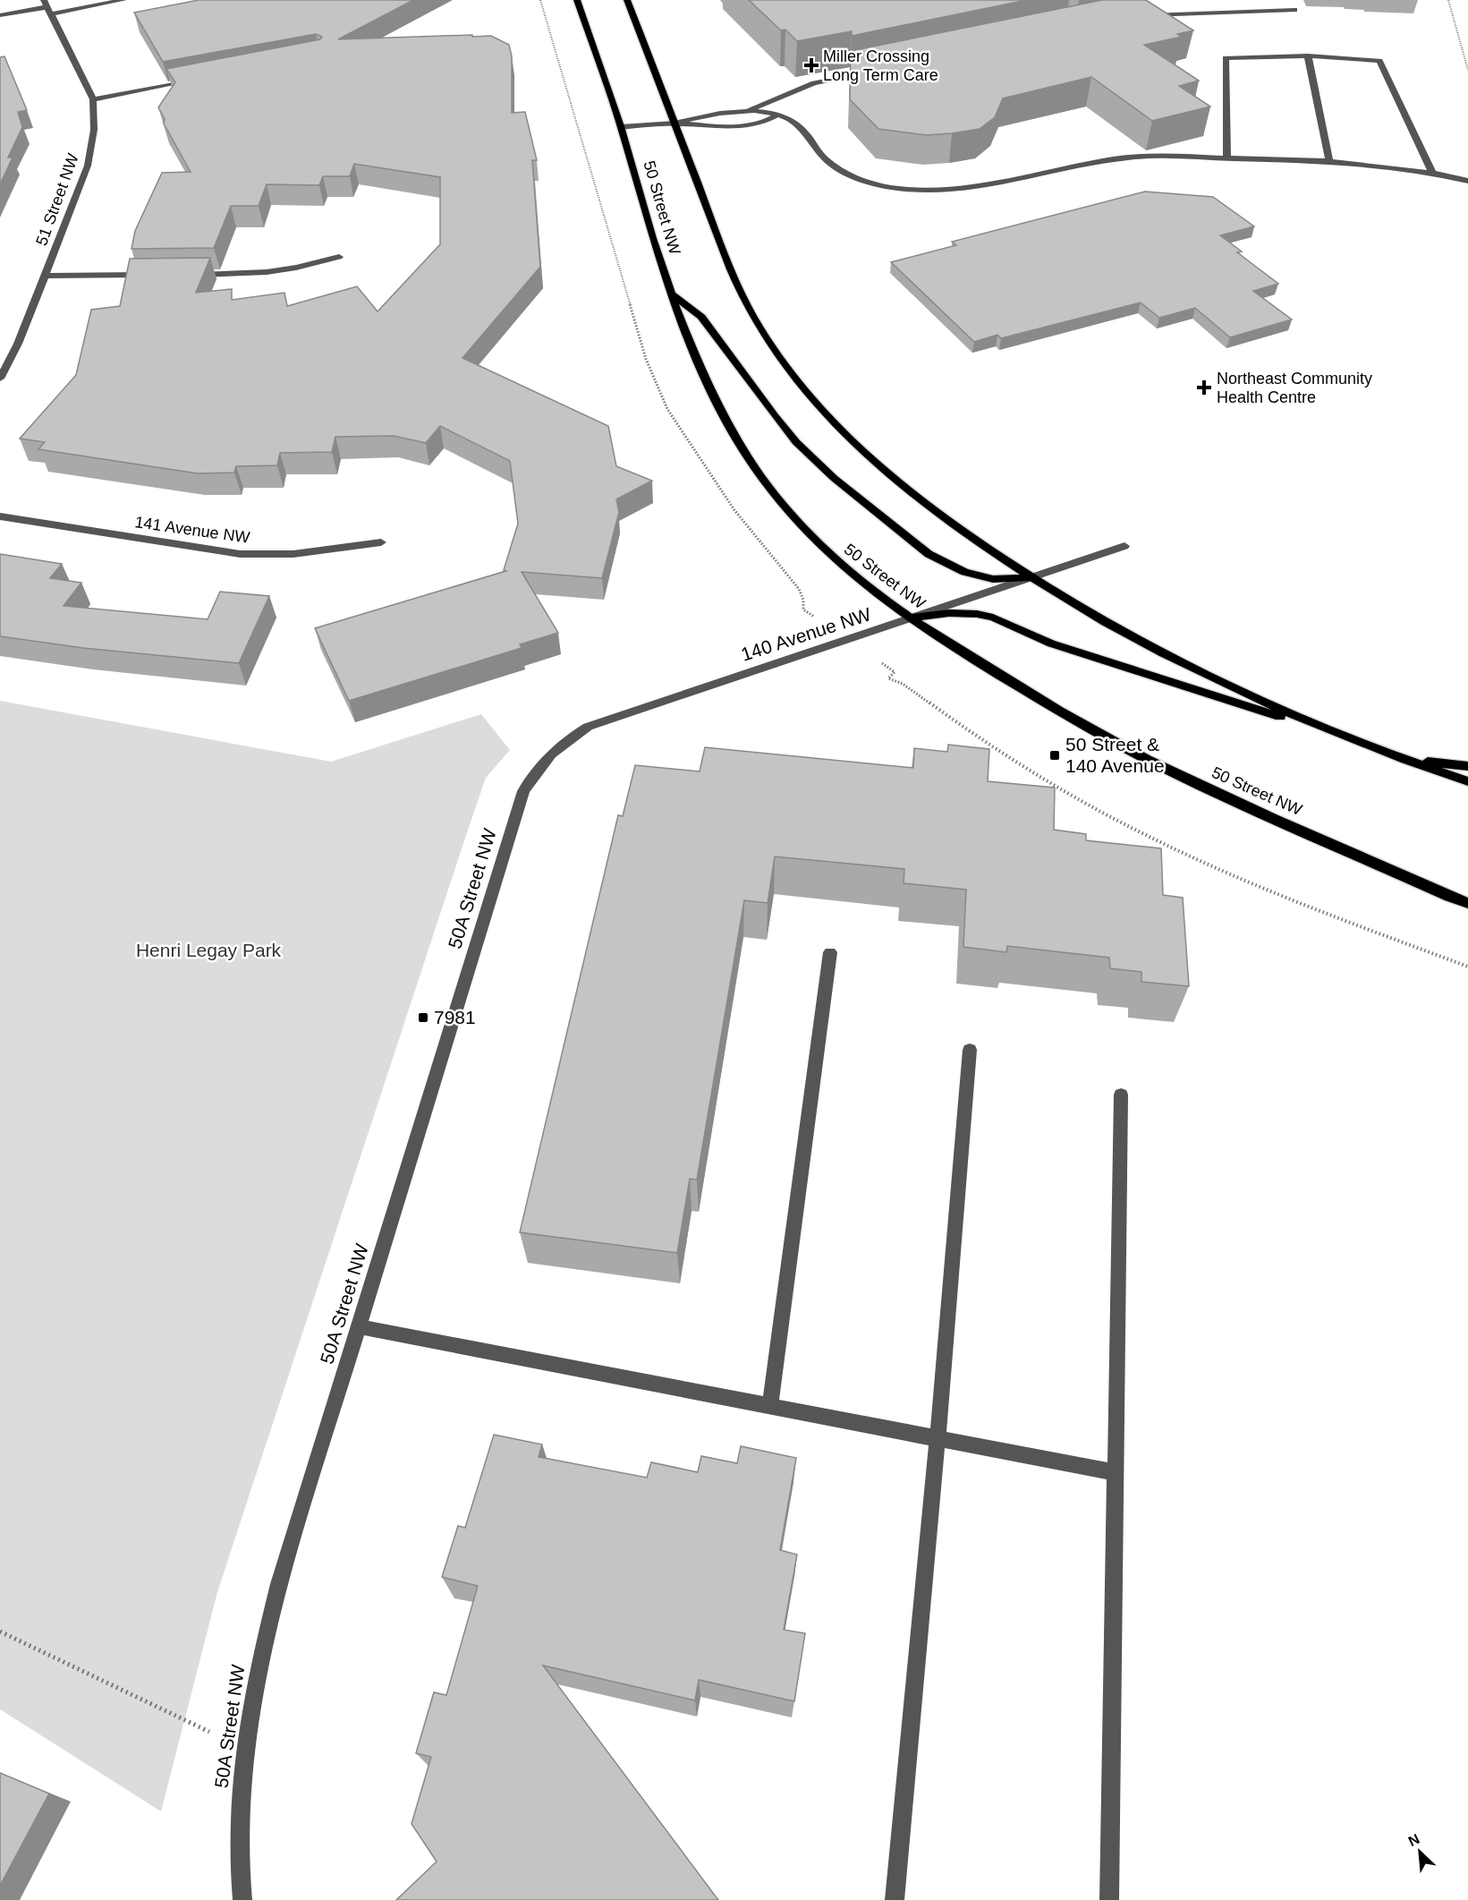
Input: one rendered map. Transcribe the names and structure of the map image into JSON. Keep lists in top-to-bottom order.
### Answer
{
  "streets": {
    "main road": ["50 Street NW"],
    "street": [
      "51 Street NW",
      "141 Avenue NW",
      "140 Avenue NW",
      "50A Street NW"
    ]
  },
  "crossings": [
    ["50 Street NW", "140 Avenue NW"],
    ["140 Avenue NW", "50A Street NW"]
  ],
  "parks": ["Henri Legay Park"],
  "places": {
    "health": ["Miller Crossing Long Term Care", "Northeast Community Health Centre"],
    "transit": ["50 Street & 140 Avenue", "7981"]
  },
  "north": "top left"
}
